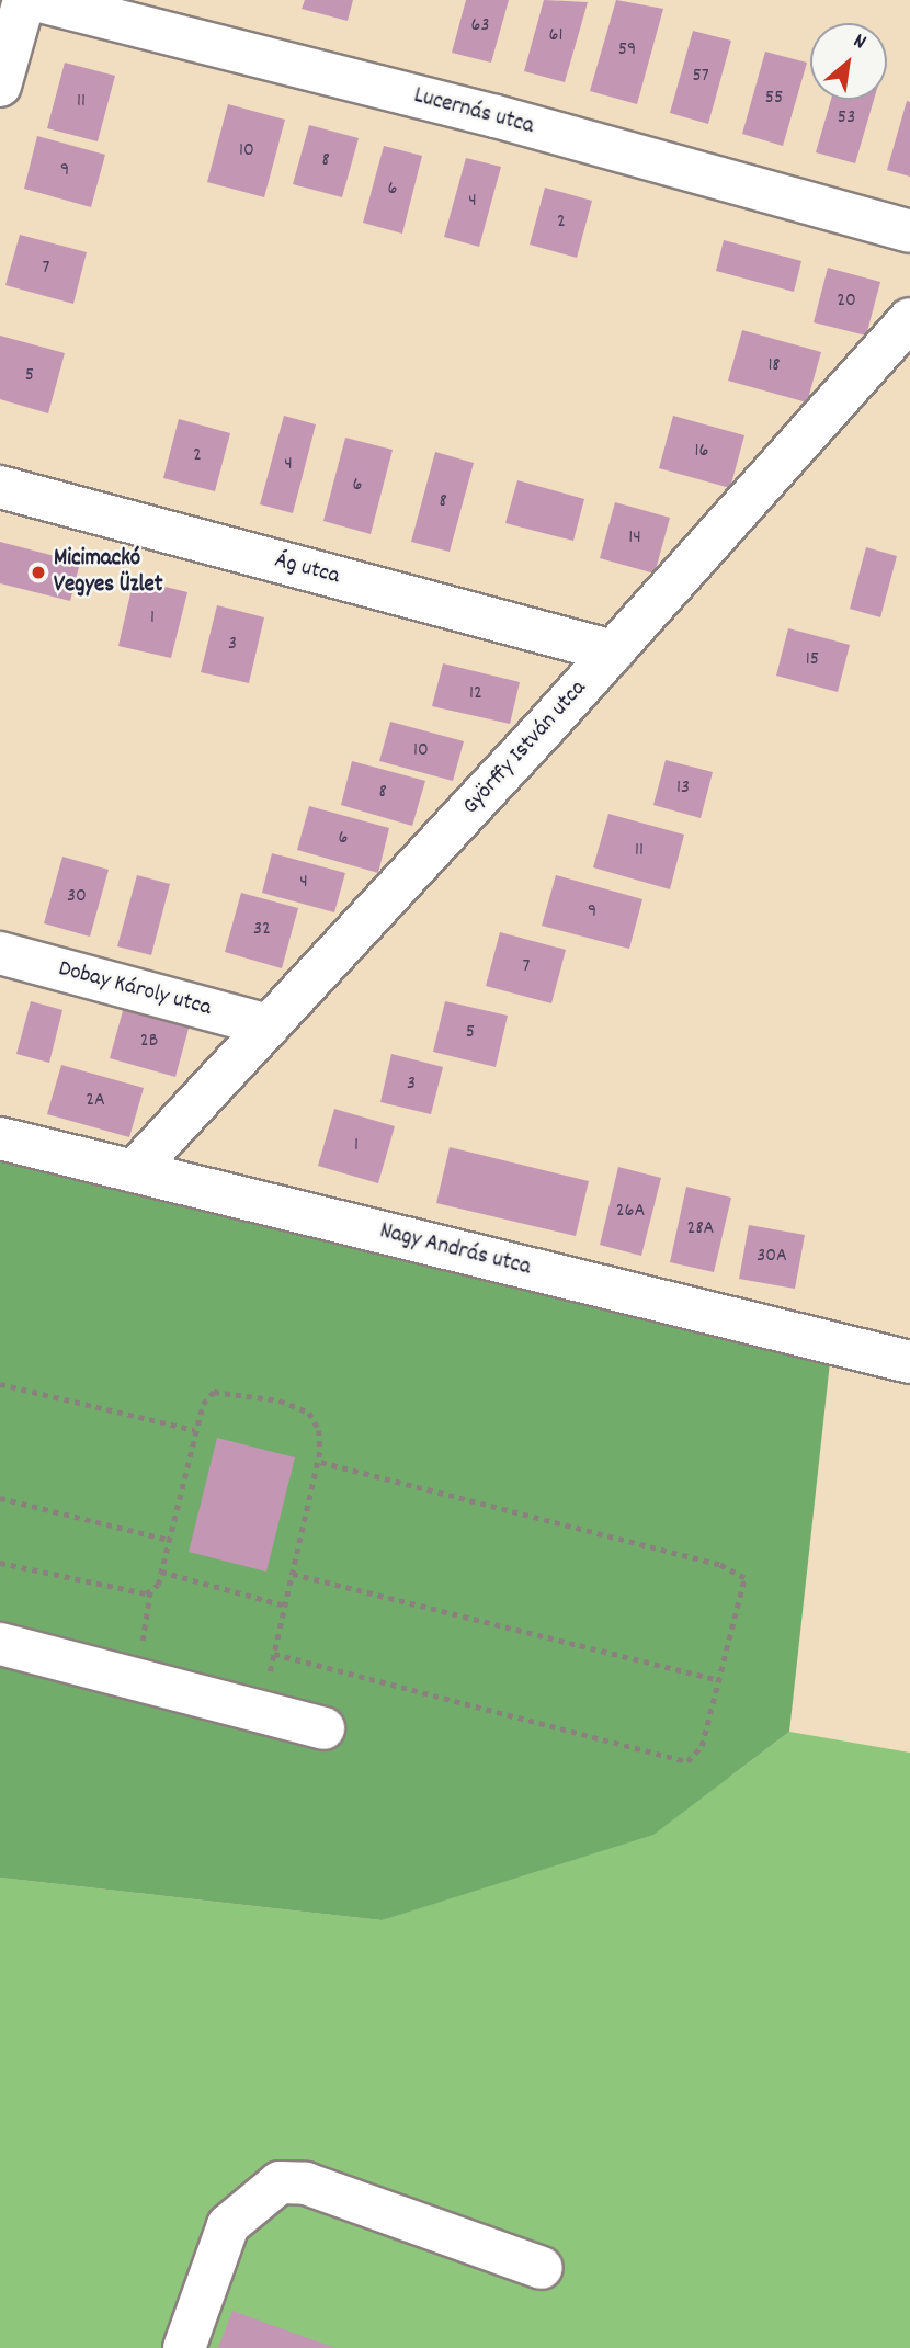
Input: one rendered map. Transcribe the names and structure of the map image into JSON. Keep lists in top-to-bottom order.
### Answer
{
  "streets": {
    "street": [
      "Lucernás utca",
      "Ág utca",
      "Györffy István utca",
      "Dobay Károly utca",
      "Nagy András utca"
    ]
  },
  "crossings": [
    ["Ág utca", "Györffy István utca"],
    ["Györffy István utca", "Dobay Károly utca"],
    ["Györffy István utca", "Nagy András utca"]
  ],
  "places": ["Micimackó Vegyes Üzlet"],
  "house_numbers": [
    "63",
    "61",
    "59",
    "57",
    "55",
    "11",
    "53",
    "10",
    "8",
    "9",
    "6",
    "4",
    "2",
    "7",
    "20",
    "18",
    "5",
    "16",
    "2",
    "4",
    "6",
    "8",
    "14",
    "1",
    "3",
    "15",
    "12",
    "10",
    "13",
    "8",
    "6",
    "11",
    "4",
    "30",
    "9",
    "32",
    "7",
    "5",
    "2B",
    "3",
    "2A",
    "1",
    "26A",
    "28A",
    "30A"
  ],
  "north": "top right"
}
